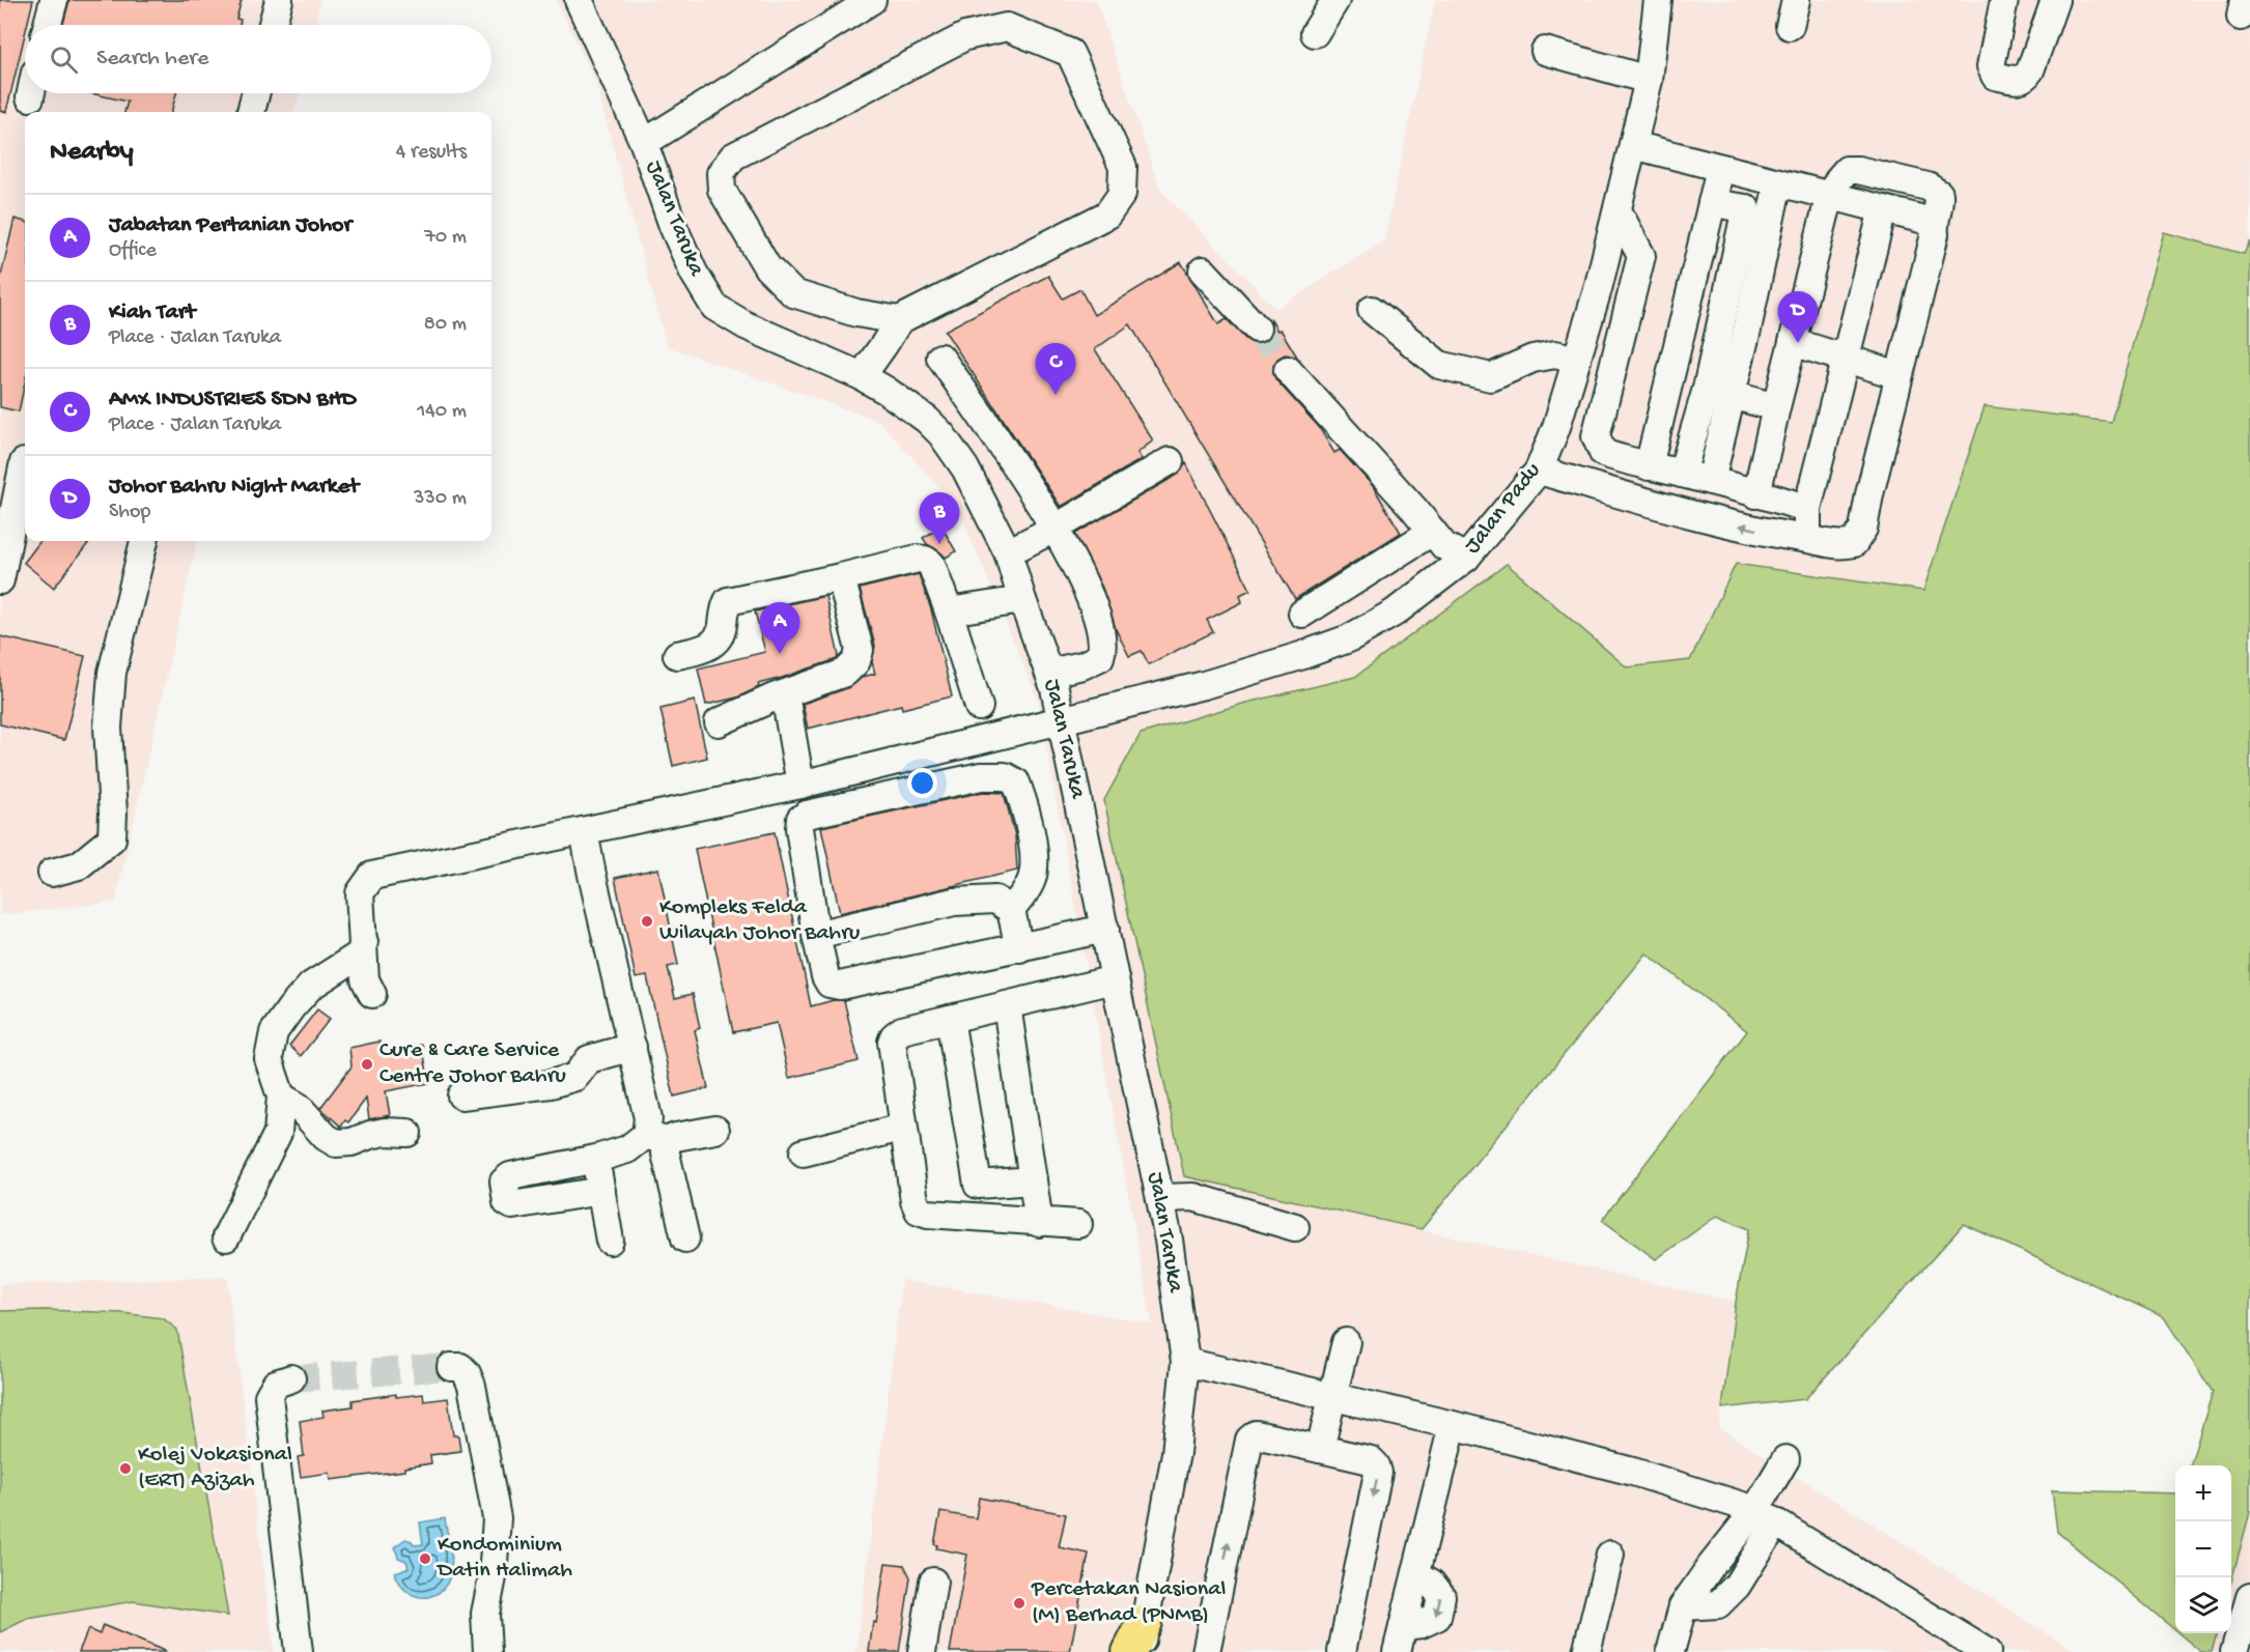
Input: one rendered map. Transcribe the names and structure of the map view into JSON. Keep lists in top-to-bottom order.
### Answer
{
  "streets": {
    "street": ["Jalan Taruka", "Jalan Padu"]
  },
  "crossings": [
    ["Jalan Taruka", "Jalan Padu"]
  ],
  "places": [
    "Kompleks Felda Wilayah Johor Bahru",
    "Cure & Care Service Centre Johor Bahru",
    "Kolej Vokasional (ERT) Azizah",
    "Kondominium Datin Halimah",
    "Percetakan Nasional (M) Berhad (PNMB)"
  ],
  "page": {
    "search": "Search here",
    "heading": ["Nearby", "4 results"],
    "list": [
      {
        "mark": "A",
        "name": "Jabatan Pertanian Johor",
        "note": "Office",
        "value": "70 m"
      },
      {
        "mark": "B",
        "name": "Kiah Tart",
        "note": "Place · Jalan Taruka",
        "value": "80 m"
      },
      {
        "mark": "C",
        "name": "AMX INDUSTRIES SDN BHD",
        "note": "Place · Jalan Taruka",
        "value": "140 m"
      },
      {
        "mark": "D",
        "name": "Johor Bahru Night Market",
        "note": "Shop",
        "value": "330 m"
      }
    ],
    "pins": [
      "D",
      "C",
      "B",
      "A"
    ],
    "map_buttons": ["+", "−"]
  }
}
